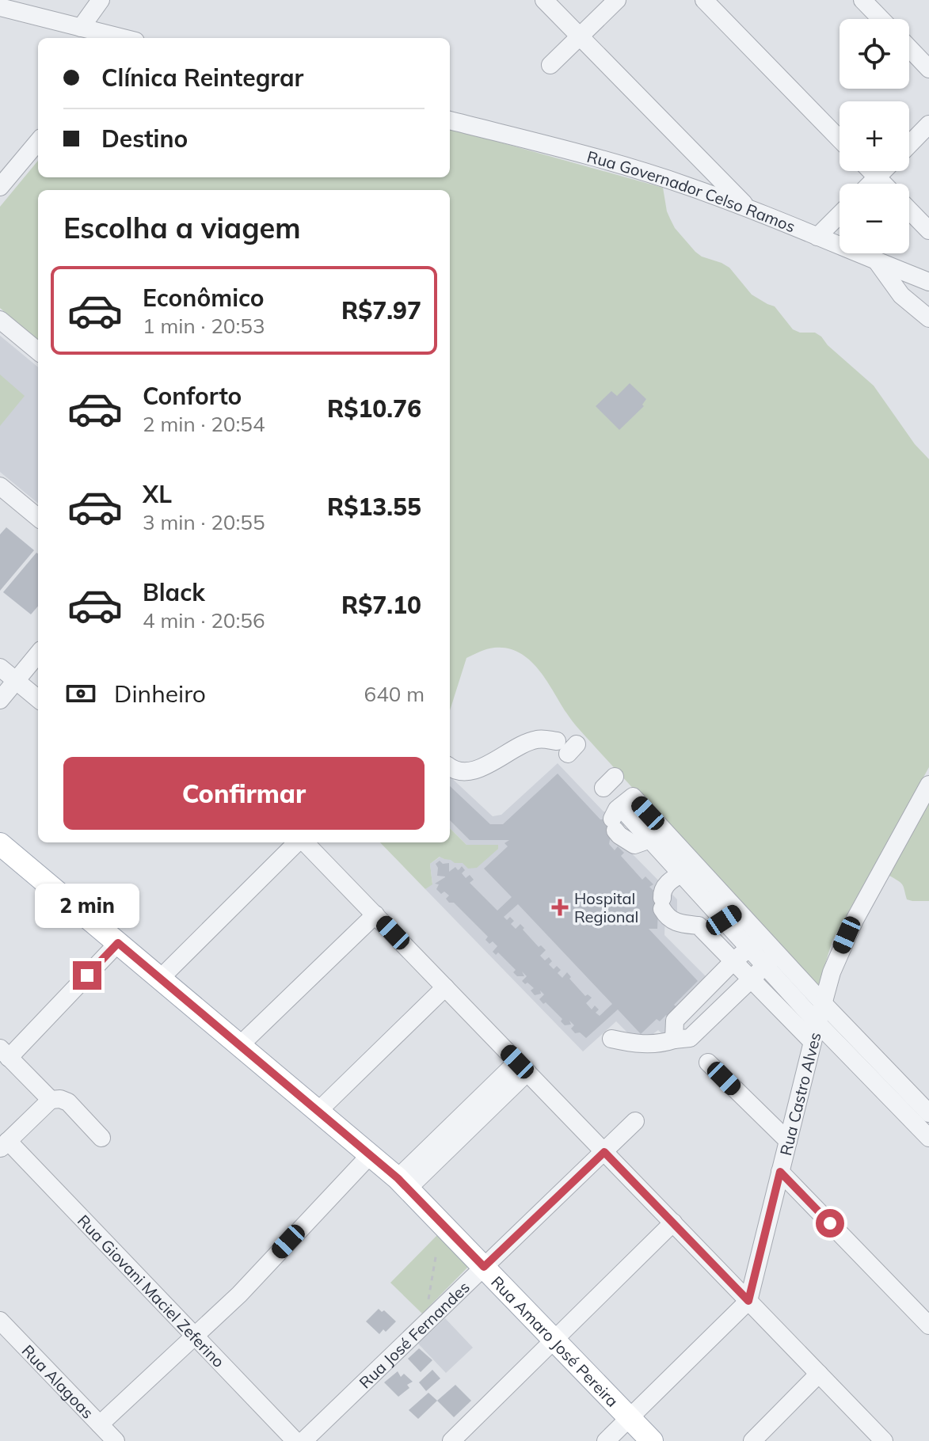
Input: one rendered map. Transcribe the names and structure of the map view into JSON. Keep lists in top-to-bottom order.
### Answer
{
  "streets": {
    "main road": ["Rua Amaro José Pereira"],
    "street": [
      "Rua Governador Celso Ramos",
      "Rua Castro Alves",
      "Rua Giovani Maciel Zeferino",
      "Rua José Fernandes",
      "Rua Alagoas"
    ]
  },
  "crossings": [
    ["Rua José Fernandes", "Rua Amaro José Pereira"]
  ],
  "places": {
    "health": ["Hospital Regional"]
  },
  "page": {
    "map_buttons": ["+", "−"],
    "banner": ["Clínica Reintegrar", "Destino"],
    "heading": "Escolha a viagem",
    "list": [
      {
        "name": "Econômico",
        "note": "1 min · 20:53",
        "value": "R$7.97"
      },
      {
        "name": "Conforto",
        "note": "2 min · 20:54",
        "value": "R$10.76"
      },
      {
        "name": "XL",
        "note": "3 min · 20:55",
        "value": "R$13.55"
      },
      {
        "name": "Black",
        "note": "4 min · 20:56",
        "value": "R$7.10"
      }
    ],
    "pay": ["Dinheiro", "640 m"],
    "buttons": "Confirmar",
    "bubble": "2 min"
  }
}
